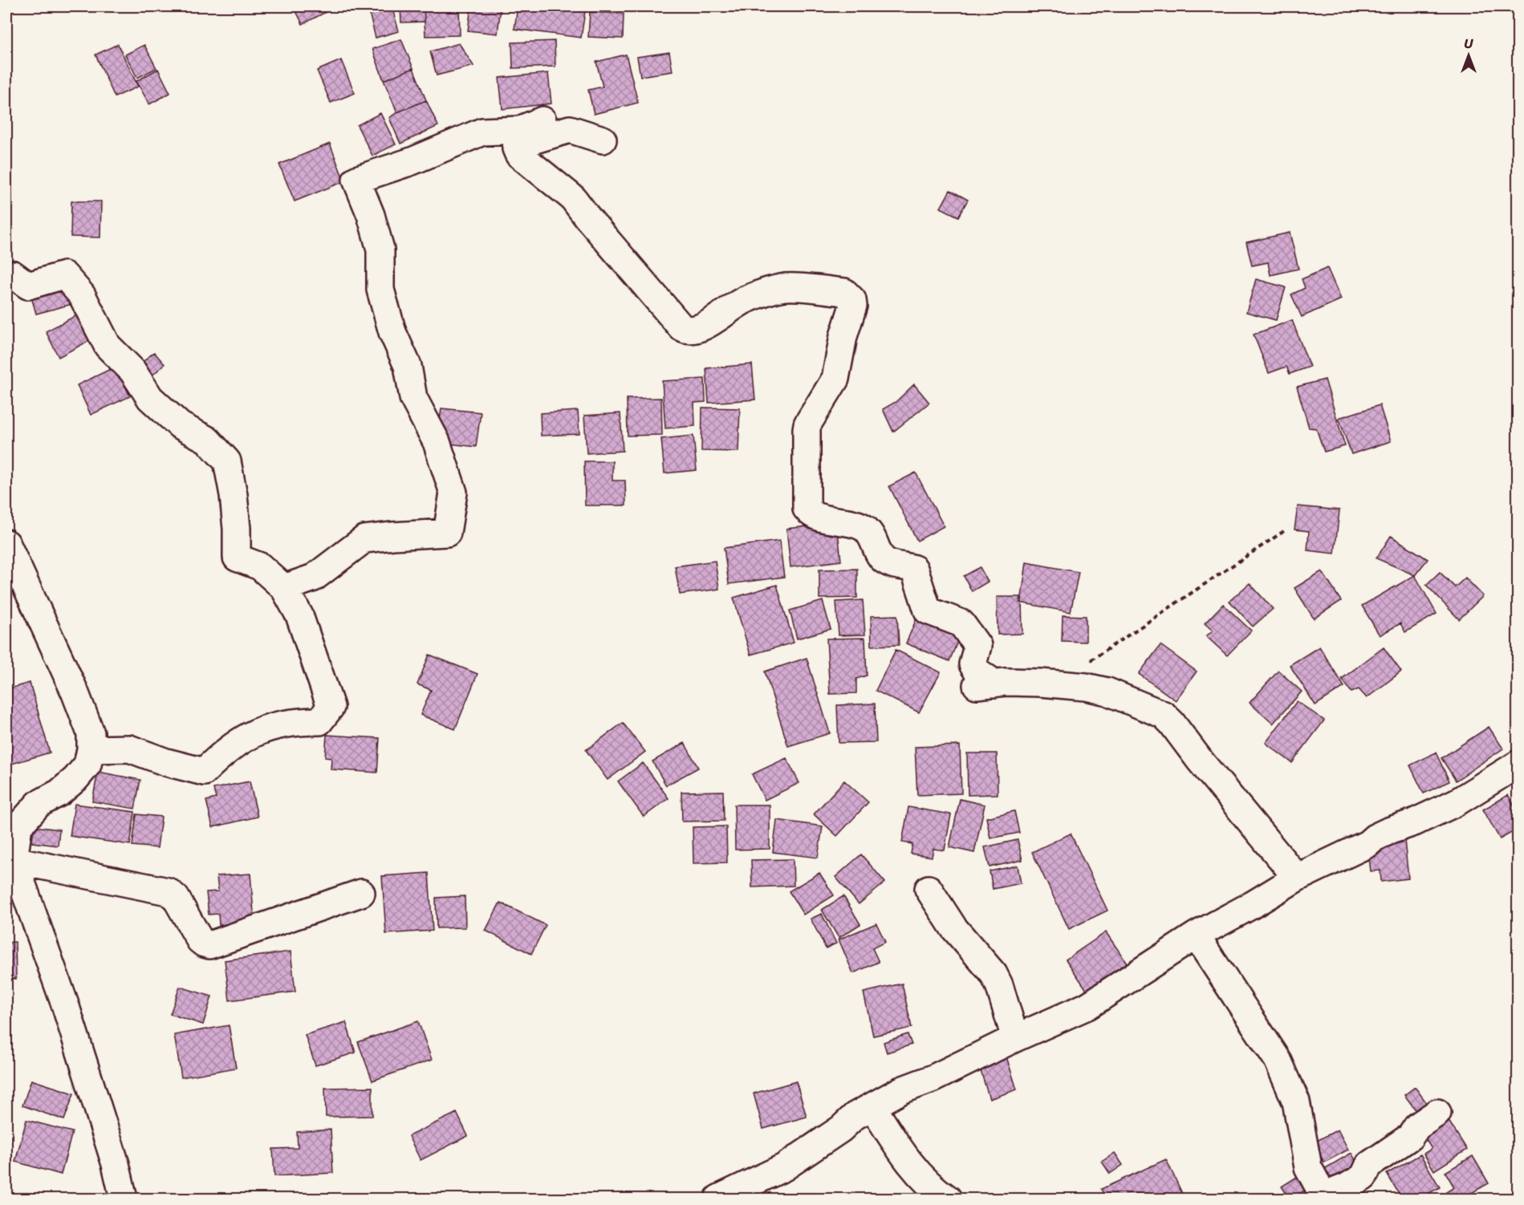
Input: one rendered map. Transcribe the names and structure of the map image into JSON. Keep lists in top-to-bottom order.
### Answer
{
  "north": "top"
}
